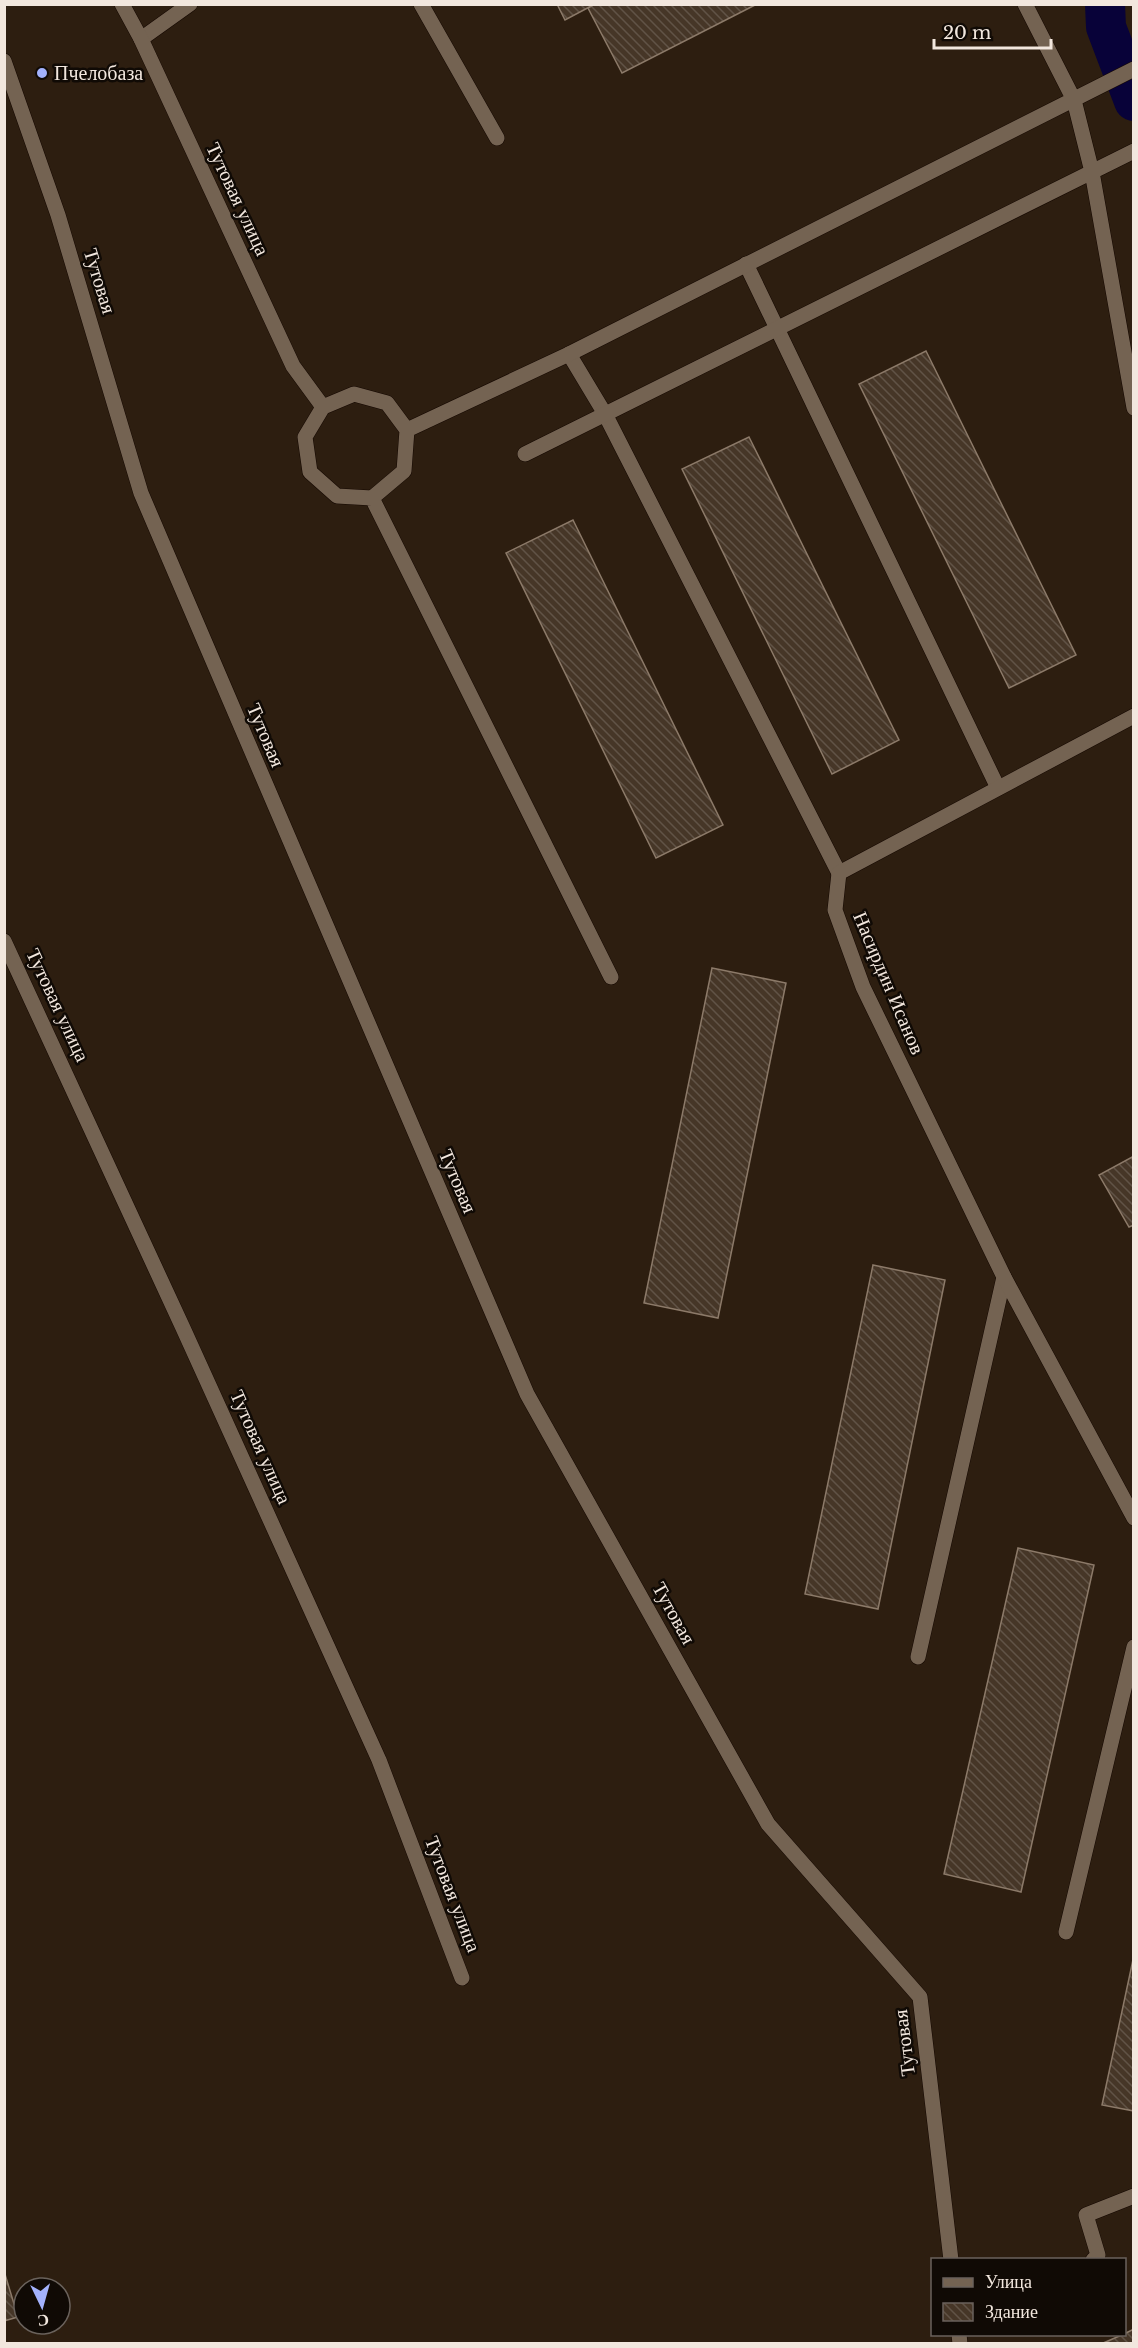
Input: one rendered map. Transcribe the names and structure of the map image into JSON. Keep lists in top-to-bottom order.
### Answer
{
  "streets": {
    "street": ["Тутовая улица", "Тутовая", "Насирдин Исанов"]
  },
  "places": ["Пчелобаза"],
  "legend": ["Улица", "Здание"],
  "scale_bar": "20 m",
  "north": "bottom"
}
